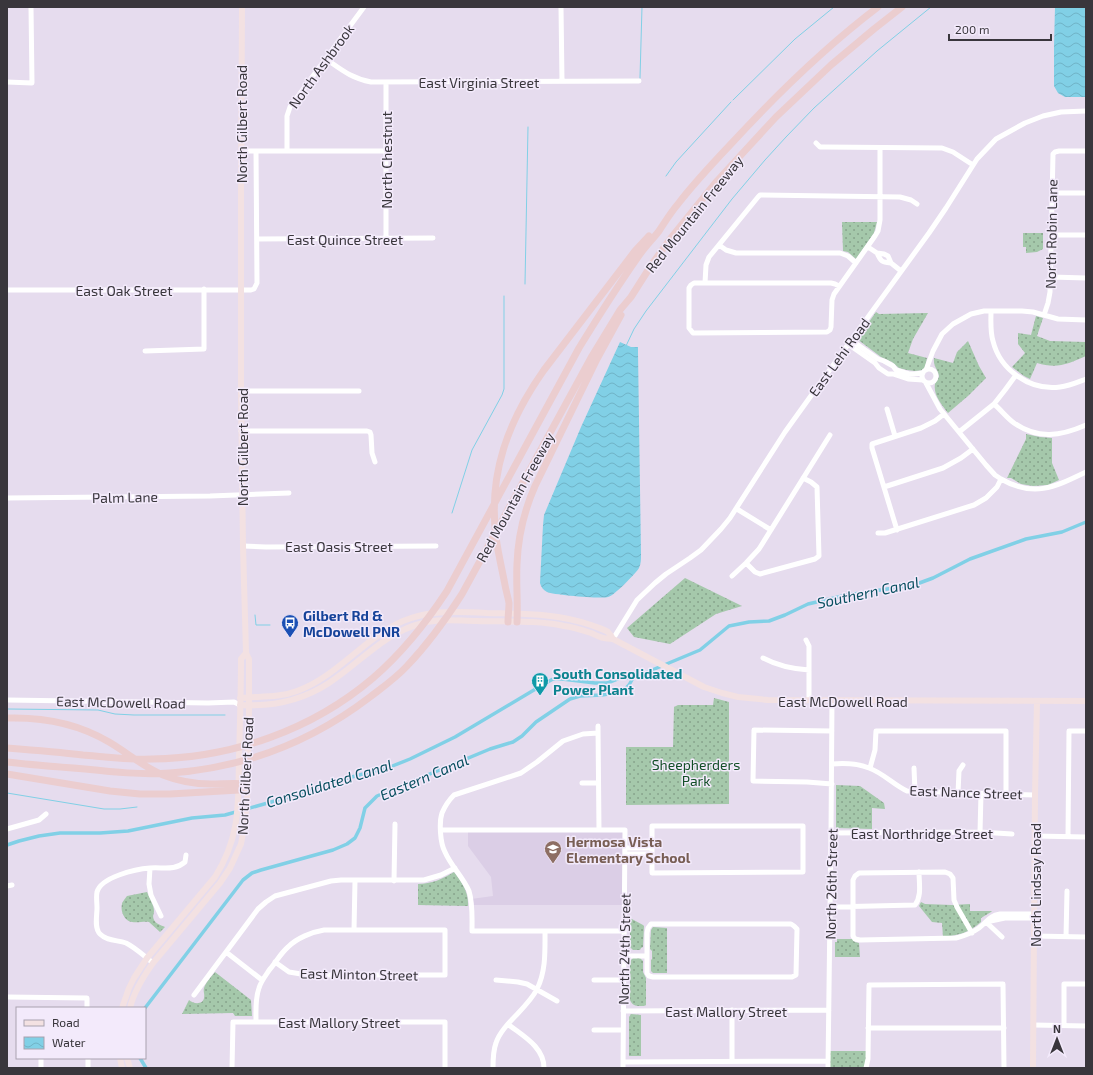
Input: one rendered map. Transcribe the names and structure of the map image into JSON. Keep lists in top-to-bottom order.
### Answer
{
  "streets": {
    "highway": ["Red Mountain Freeway"],
    "main road": ["North Gilbert Road", "East McDowell Road", "North Lindsay Road"],
    "street": [
      "North Ashbrook",
      "East Virginia Street",
      "North Chestnut",
      "North Robin Lane",
      "East Quince Street",
      "East Oak Street",
      "East Lehi Road",
      "Palm Lane",
      "East Oasis Street",
      "East Nance Street",
      "East Northridge Street",
      "North 26th Street",
      "North 24th Street",
      "East Minton Street",
      "East Mallory Street"
    ]
  },
  "crossings": [
    ["North Ashbrook", "East Virginia Street"],
    ["East Virginia Street", "North Chestnut"],
    ["North Gilbert Road", "East Quince Street"],
    ["North Gilbert Road", "East Oak Street"],
    ["North Gilbert Road", "Palm Lane"],
    ["North Gilbert Road", "East Oasis Street"],
    ["North Gilbert Road", "East McDowell Road"],
    ["North Chestnut", "East Quince Street"],
    ["East Lehi Road", "East McDowell Road"],
    ["East McDowell Road", "North 26th Street"],
    ["East McDowell Road", "North Lindsay Road"],
    ["East Nance Street", "North 26th Street"],
    ["East Nance Street", "North Lindsay Road"],
    ["East Northridge Street", "North 26th Street"],
    ["North 26th Street", "East Mallory Street"],
    ["North 24th Street", "East Mallory Street"]
  ],
  "water": ["Southern Canal", "Eastern Canal", "Consolidated Canal"],
  "parks": ["Sheepherders Park"],
  "places": {
    "bus stop": ["Gilbert Rd & McDowell PNR"],
    "building": ["South Consolidated Power Plant"],
    "school or university": ["Hermosa Vista Elementary School"]
  },
  "legend": ["Road", "Water"],
  "scale_bar": "200 m",
  "north": "top"
}
